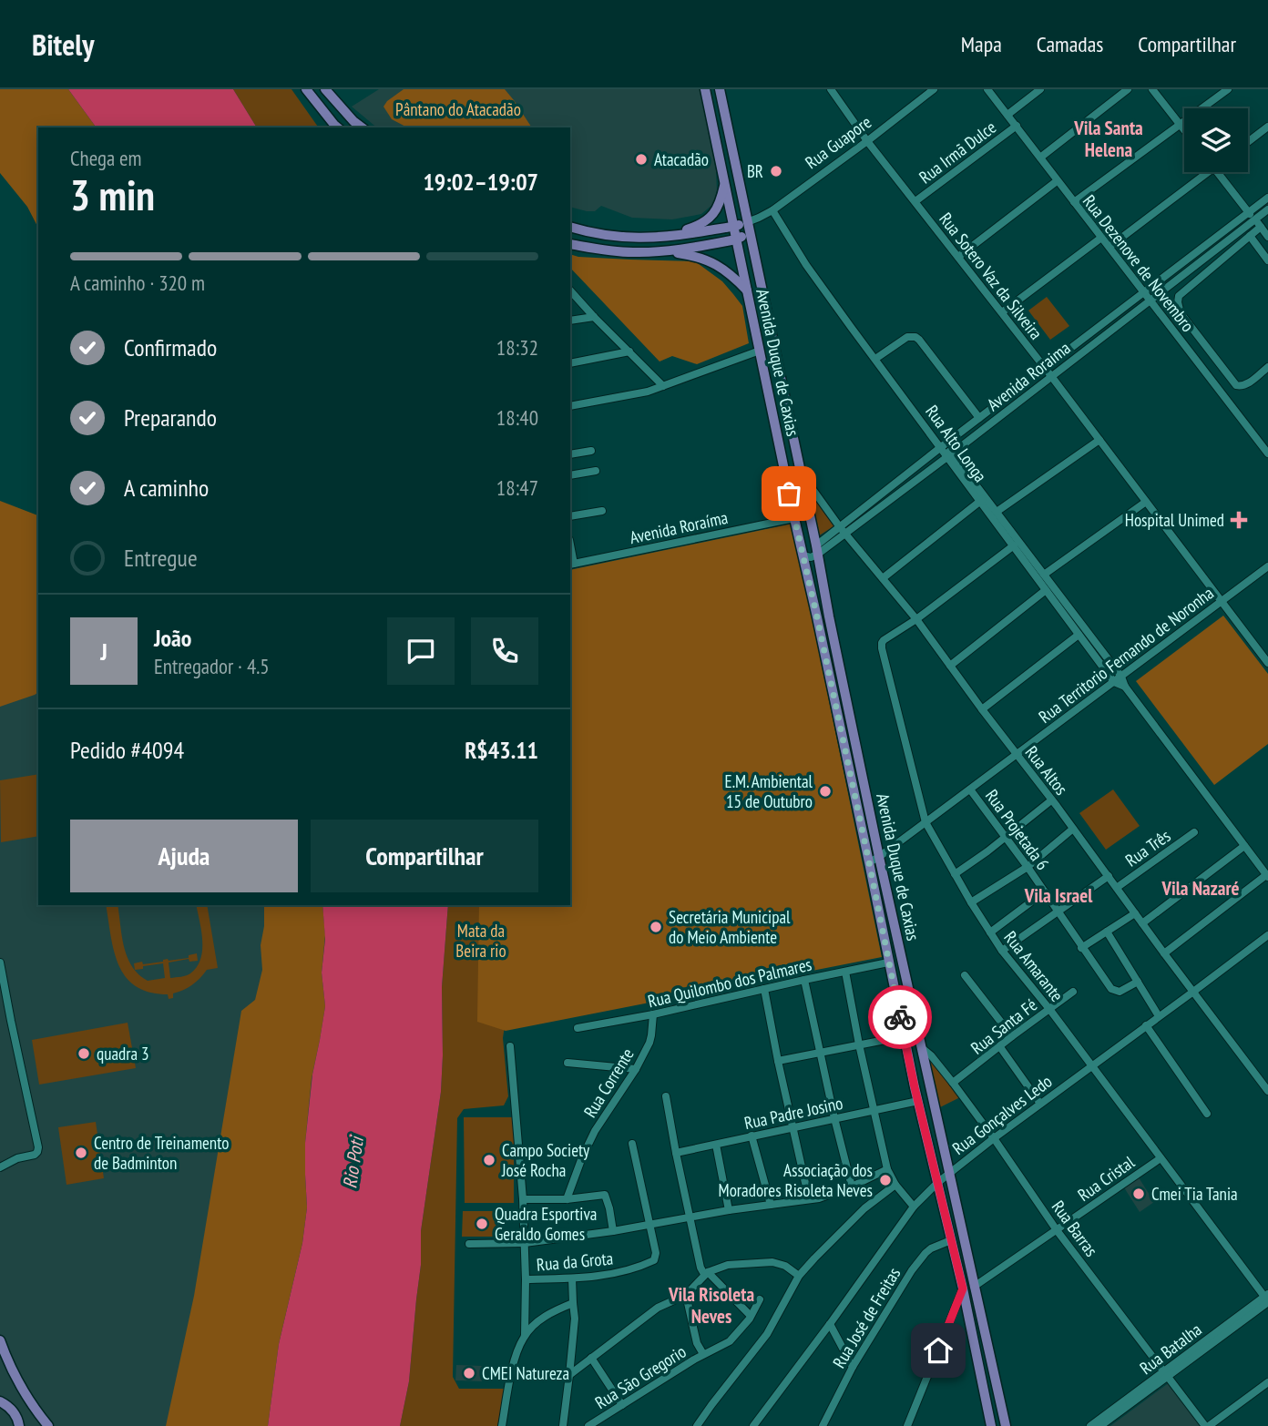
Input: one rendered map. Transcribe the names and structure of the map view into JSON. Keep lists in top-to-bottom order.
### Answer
{
  "streets": {
    "main road": ["Rua Guapore", "Avenida Duque de Caxias"],
    "street": [
      "Rua Irmã Dulce",
      "Rua Dezenove de Novembro",
      "Rua Sotero Vaz da Silveira",
      "Avenida Roraima",
      "Rua Alto Longa",
      "Avenida Roraíma",
      "Rua Territorio Fernando de Noronha",
      "Rua Altos",
      "Rua Projetada 6",
      "Rua Três",
      "Rua Amarante",
      "Rua Quilombo dos Palmares",
      "Rua Santa Fé",
      "Rua Corrente",
      "Rua Padre Josino",
      "Rua Gonçalves Ledo",
      "Rua Cristal",
      "Rua Barras",
      "Rua da Grota",
      "Rua José de Freitas",
      "Rua Batalha",
      "Rua São Gregorio"
    ]
  },
  "crossings": [
    ["Rua Guapore", "Rua Sotero Vaz da Silveira"],
    ["Rua Guapore", "Avenida Duque de Caxias"],
    ["Rua Guapore", "Rua Alto Longa"],
    ["Rua Irmã Dulce", "Rua Dezenove de Novembro"],
    ["Rua Irmã Dulce", "Rua Sotero Vaz da Silveira"],
    ["Rua Dezenove de Novembro", "Avenida Roraima"],
    ["Rua Sotero Vaz da Silveira", "Avenida Roraima"],
    ["Rua Sotero Vaz da Silveira", "Rua Territorio Fernando de Noronha"],
    ["Avenida Duque de Caxias", "Avenida Roraima"],
    ["Avenida Duque de Caxias", "Avenida Roraíma"],
    ["Avenida Duque de Caxias", "Rua Territorio Fernando de Noronha"],
    ["Avenida Duque de Caxias", "Rua Altos"],
    ["Avenida Duque de Caxias", "Rua Quilombo dos Palmares"],
    ["Avenida Duque de Caxias", "Rua Padre Josino"],
    ["Avenida Duque de Caxias", "Rua Gonçalves Ledo"],
    ["Avenida Duque de Caxias", "Rua Cristal"],
    ["Avenida Duque de Caxias", "Rua Barras"],
    ["Avenida Duque de Caxias", "Rua José de Freitas"],
    ["Avenida Roraima", "Rua Alto Longa"],
    ["Avenida Roraima", "Rua Altos"],
    ["Rua Alto Longa", "Rua Territorio Fernando de Noronha"],
    ["Rua Alto Longa", "Rua Amarante"],
    ["Rua Territorio Fernando de Noronha", "Rua Altos"],
    ["Rua Territorio Fernando de Noronha", "Rua Projetada 6"],
    ["Rua Territorio Fernando de Noronha", "Rua Amarante"],
    ["Rua Altos", "Rua Três"],
    ["Rua Altos", "Rua Amarante"],
    ["Rua Altos", "Rua Gonçalves Ledo"],
    ["Rua Amarante", "Rua Santa Fé"],
    ["Rua Amarante", "Rua Gonçalves Ledo"],
    ["Rua Amarante", "Rua Cristal"],
    ["Rua Amarante", "Rua Batalha"],
    ["Rua Quilombo dos Palmares", "Rua Corrente"],
    ["Rua Santa Fé", "Rua Barras"],
    ["Rua Gonçalves Ledo", "Rua Barras"],
    ["Rua Cristal", "Rua Barras"],
    ["Rua Barras", "Rua Batalha"]
  ],
  "districts": [
    "Vila Santa Helena",
    "Vila Nazaré",
    "Vila Israel",
    "Vila Risoleta Neves"
  ],
  "water": ["Rio Poti"],
  "parks": ["Pântano do Atacadão", "Mata da Beira rio"],
  "places": {
    "other": [
      "Atacadão",
      "BR",
      "E.M. Ambiental 15 de Outubro",
      "Secretária Municipal do Meio Ambiente",
      "quadra 3",
      "Centro de Treinamento de Badminton",
      "Campo Society José Rocha",
      "Associação dos Moradores Risoleta Neves",
      "Cmei Tia Tania",
      "Quadra Esportiva Geraldo Gomes",
      "CMEI Natureza"
    ],
    "health": ["Hospital Unimed"]
  },
  "page": {
    "header": "Bitely",
    "nav": ["Mapa", "Camadas", "Compartilhar"],
    "heading": ["3 min", "Chega em", "19:02–19:07"],
    "panel": [
      "João",
      "Entregador · 4.5",
      "Pedido #4094",
      "R$43.11"
    ],
    "bar": "A caminho · 320 m",
    "list": [
      ["Confirmado", "18:32"],
      ["Preparando", "18:40"],
      ["A caminho", "18:47"],
      "Entregue"
    ],
    "round": "J",
    "buttons": ["Ajuda", "Compartilhar"]
  }
}
